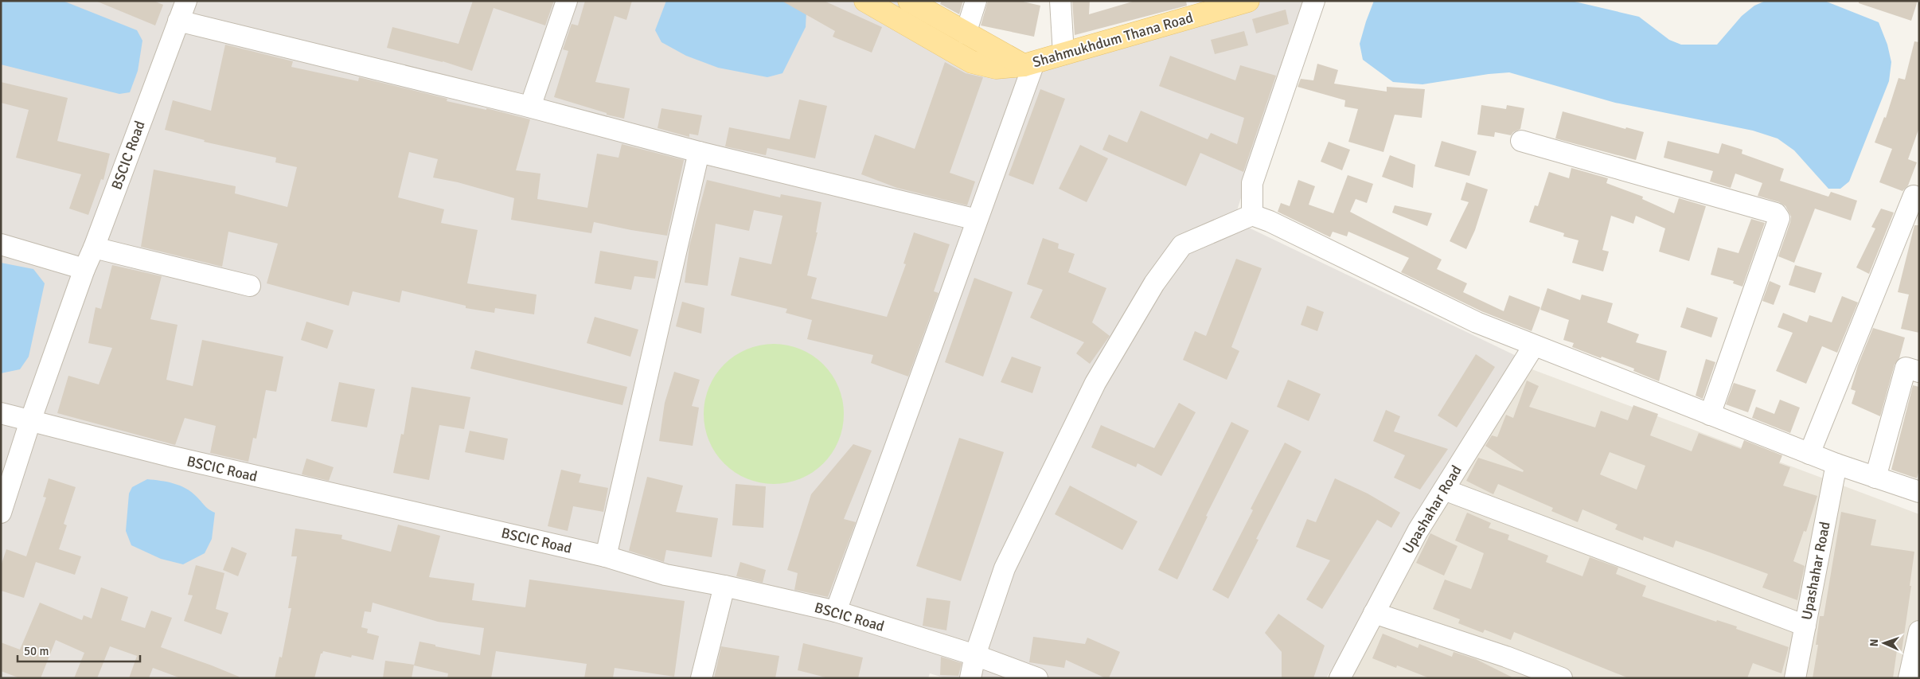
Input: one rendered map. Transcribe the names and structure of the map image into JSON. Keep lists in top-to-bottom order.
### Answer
{
  "streets": {
    "main road": ["Shahmukhdum Thana Road"],
    "street": ["BSCIC Road", "Upashahar Road"]
  },
  "scale_bar": "50 m",
  "north": "left"
}
